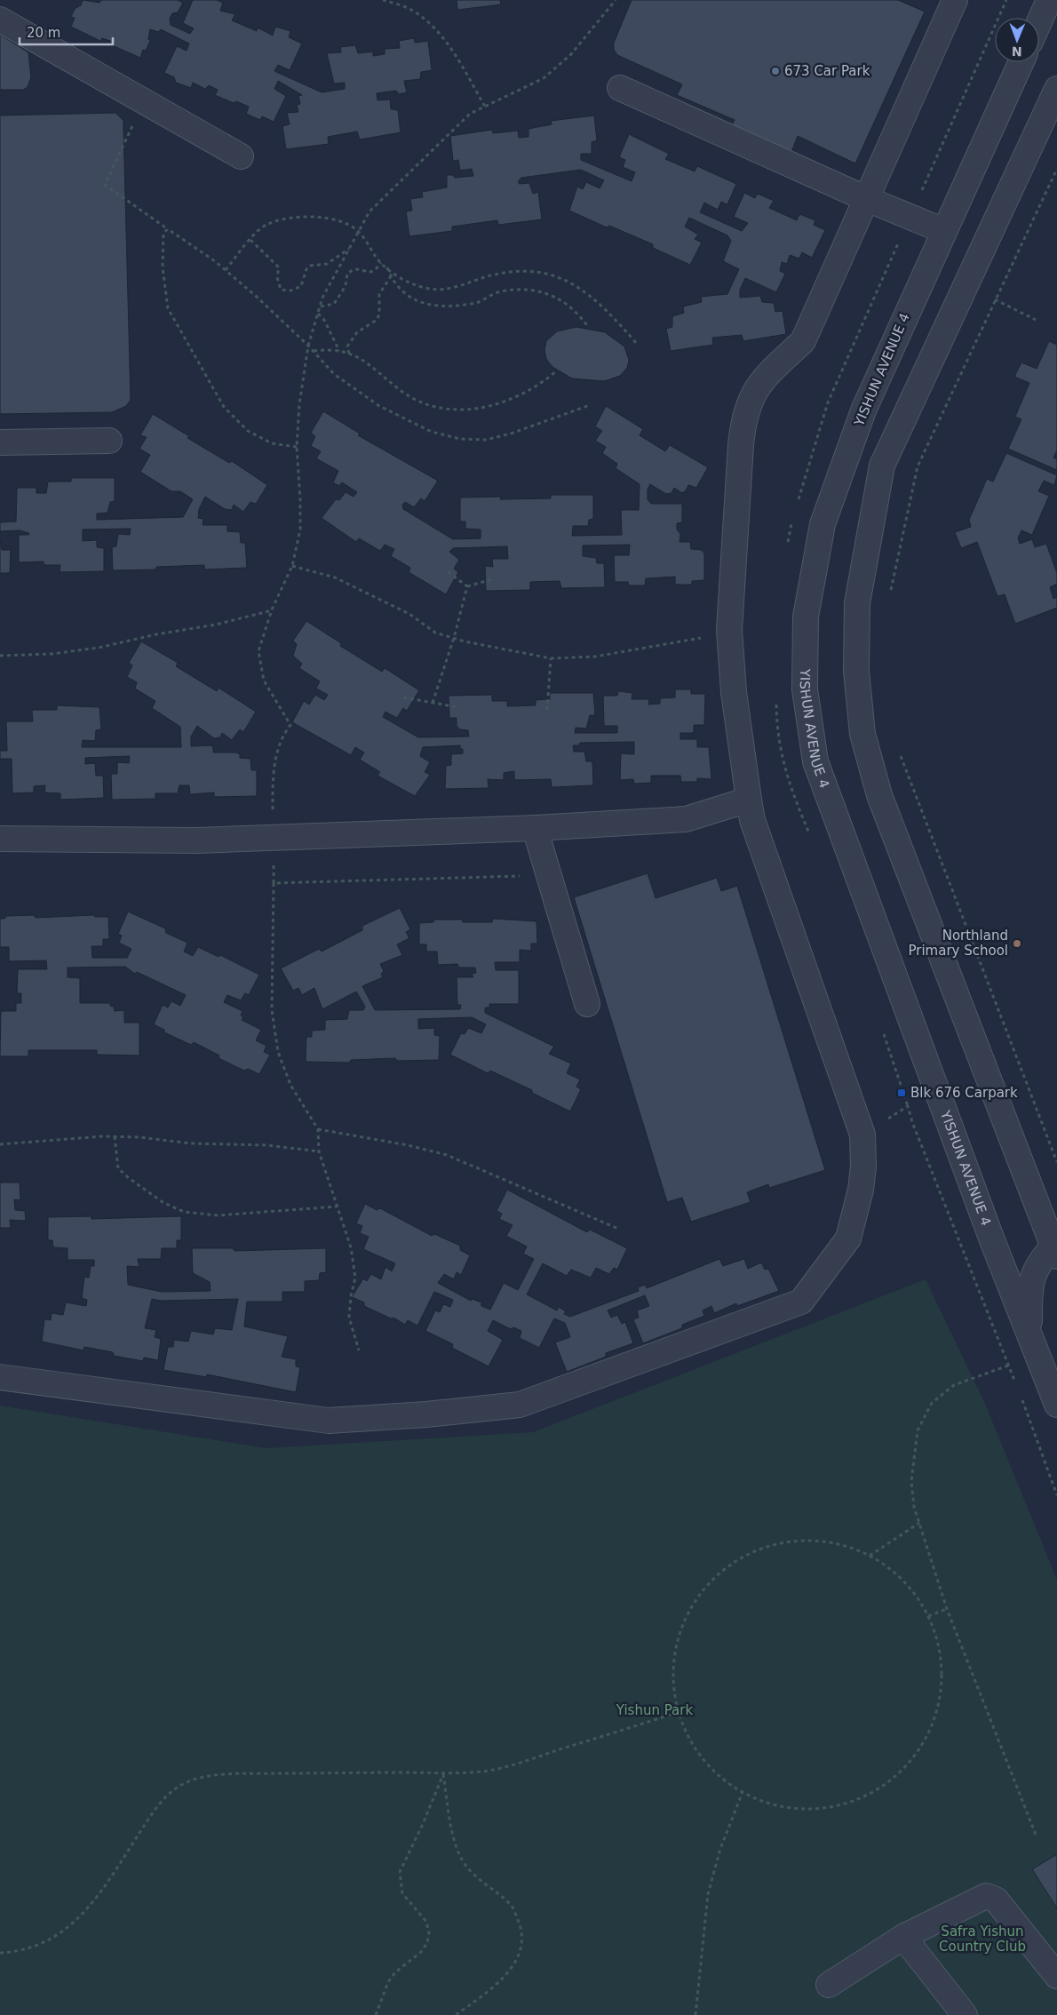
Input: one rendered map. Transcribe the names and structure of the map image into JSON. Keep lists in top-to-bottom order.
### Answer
{
  "streets": {
    "street": ["YISHUN AVENUE 4"]
  },
  "parks": ["Yishun Park", "Safra Yishun Country Club"],
  "places": {
    "other": ["673 Car Park", "Northland Primary School"],
    "transit": ["Blk 676 Carpark"]
  },
  "scale_bar": "20 m",
  "north": "bottom"
}
